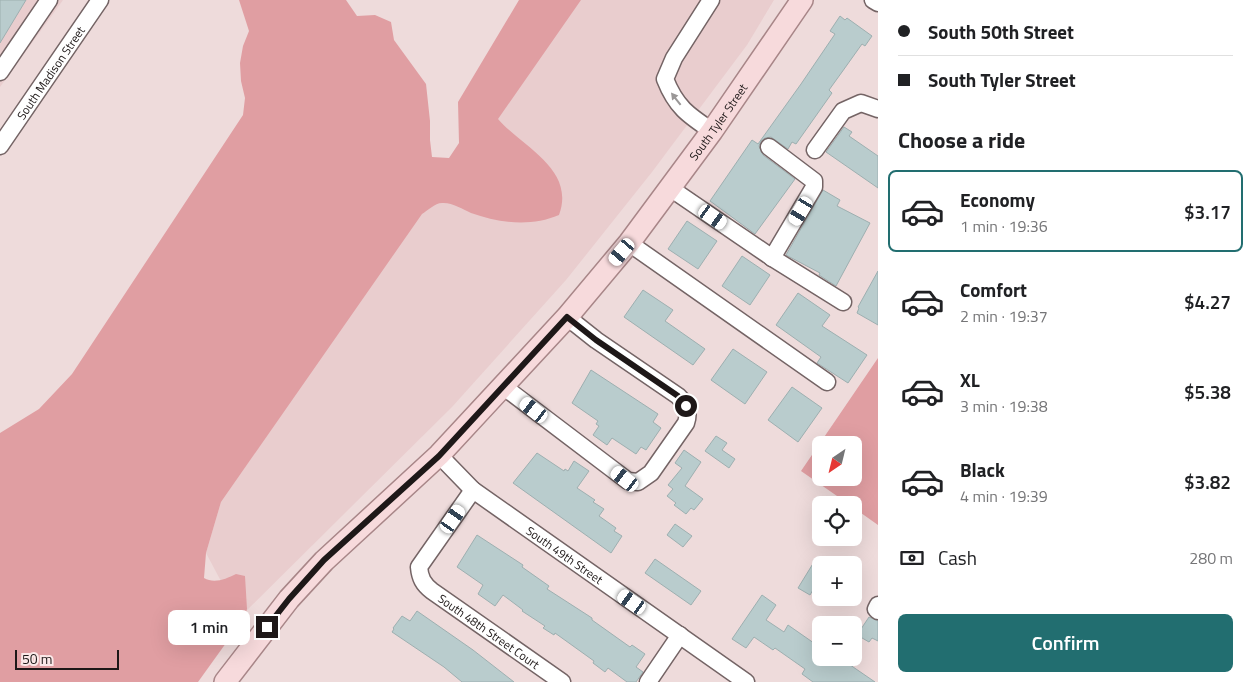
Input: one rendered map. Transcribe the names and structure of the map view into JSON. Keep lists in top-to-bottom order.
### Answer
{
  "streets": {
    "main road": ["South Tyler Street"],
    "street": ["South Madison Street", "South 49th Street", "South 48th Street Court"]
  },
  "crossings": [
    ["South Tyler Street", "South 49th Street"],
    ["South 49th Street", "South 48th Street Court"]
  ],
  "scale_bar": "50 m",
  "north": "bottom left",
  "page": {
    "banner": ["South 50th Street", "South Tyler Street"],
    "heading": "Choose a ride",
    "list": [
      {
        "name": "Economy",
        "note": "1 min · 19:36",
        "value": "$3.17"
      },
      {
        "name": "Comfort",
        "note": "2 min · 19:37",
        "value": "$4.27"
      },
      {
        "name": "XL",
        "note": "3 min · 19:38",
        "value": "$5.38"
      },
      {
        "name": "Black",
        "note": "4 min · 19:39",
        "value": "$3.82"
      }
    ],
    "map_buttons": ["+", "−"],
    "pay": ["Cash", "280 m"],
    "buttons": "Confirm",
    "bubble": "1 min",
    "scale": "50 m"
  }
}
